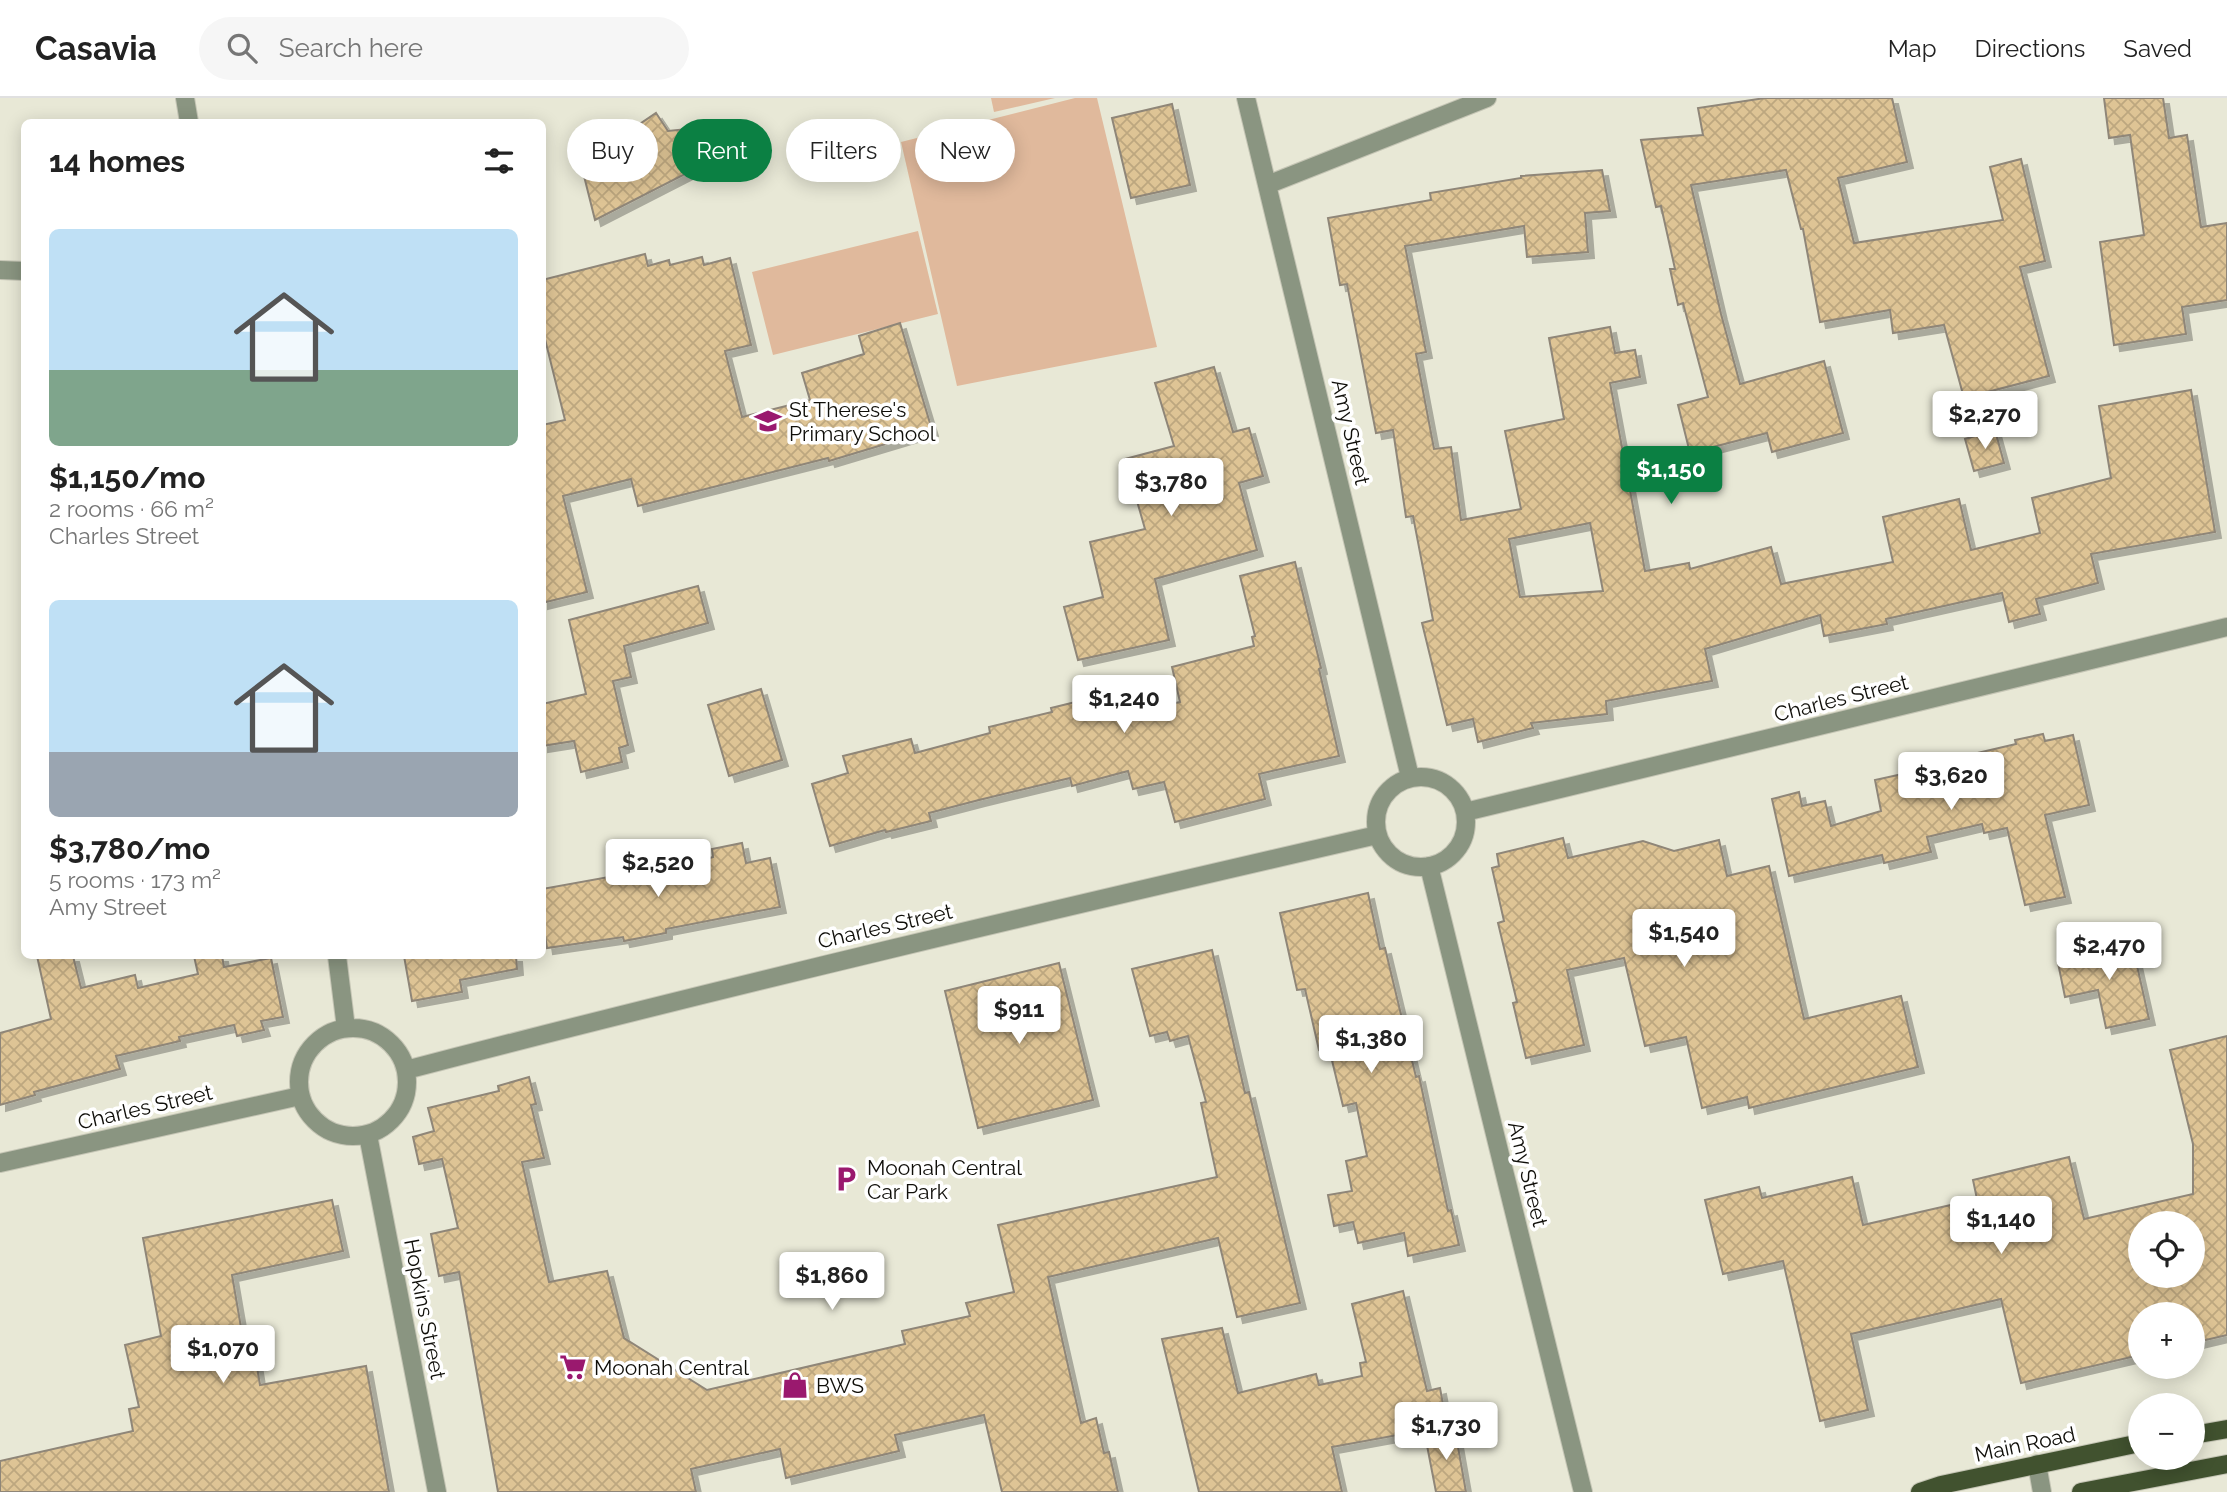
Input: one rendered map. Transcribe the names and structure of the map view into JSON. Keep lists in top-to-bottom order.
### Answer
{
  "streets": {
    "main road": ["Main Road"],
    "street": ["Amy Street", "Charles Street", "Hopkins Street"]
  },
  "crossings": [
    ["Amy Street", "Charles Street"],
    ["Charles Street", "Hopkins Street"]
  ],
  "places": {
    "school or university": ["St Therese's Primary School"],
    "parking": ["Moonah Central Car Park"],
    "supermarket": ["Moonah Central"],
    "shop": ["BWS"]
  },
  "page": {
    "header": "Casavia",
    "search": "Search here",
    "nav": ["Map", "Directions", "Saved"],
    "chip": [
      "Buy",
      "Rent",
      "Filters",
      "New"
    ],
    "heading": "14 homes",
    "list": [
      {
        "name": "$1,150/mo",
        "note": "2 rooms · 66 m² · Charles Street"
      },
      {
        "name": "$3,780/mo",
        "note": "5 rooms · 173 m² · Amy Street"
      }
    ],
    "price": [
      "$2,270",
      "$1,150",
      "$3,780",
      "$1,240",
      "$3,620",
      "$2,520",
      "$1,540",
      "$2,470",
      "$911",
      "$1,380",
      "$1,140",
      "$1,860",
      "$1,070",
      "$1,730"
    ],
    "map_buttons": ["+", "−"]
  }
}
